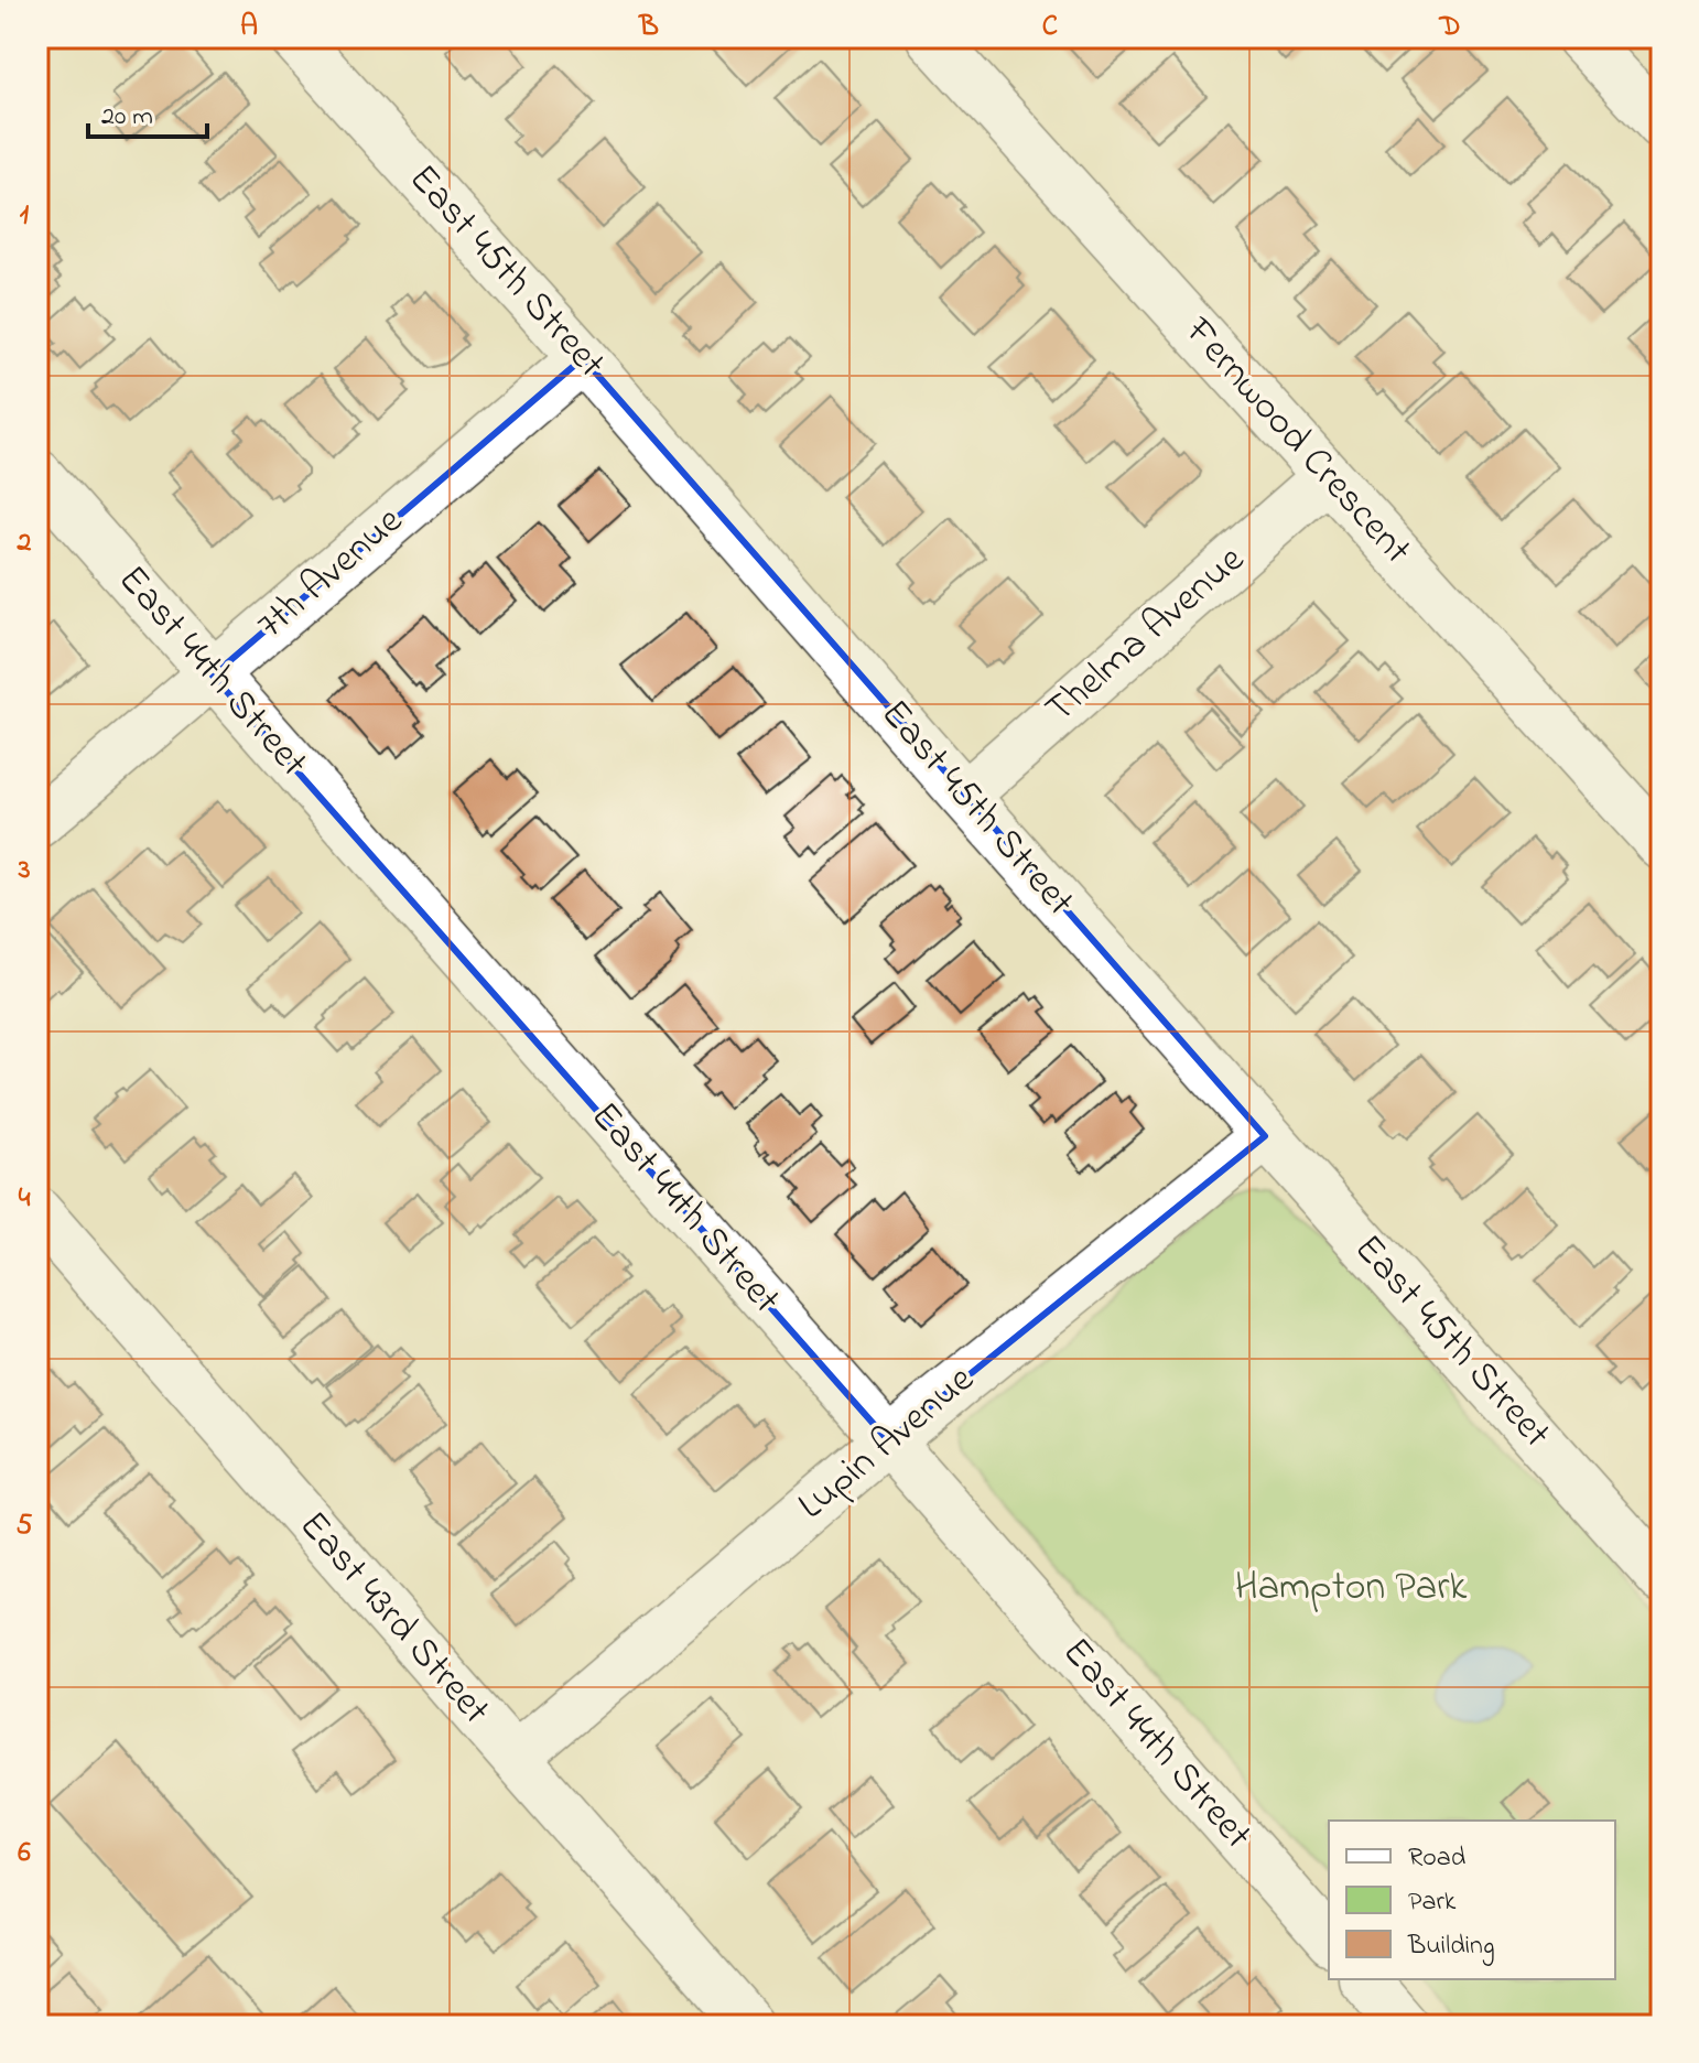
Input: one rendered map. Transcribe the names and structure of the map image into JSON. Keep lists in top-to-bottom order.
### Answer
{
  "streets": {
    "street": [
      "East 45th Street",
      "Fernwood Crescent",
      "7th Avenue",
      "Thelma Avenue",
      "East 44th Street",
      "Lupin Avenue",
      "East 43rd Street"
    ]
  },
  "crossings": [
    ["East 45th Street", "7th Avenue"],
    ["East 45th Street", "Thelma Avenue"],
    ["East 45th Street", "Lupin Avenue"],
    ["Fernwood Crescent", "Thelma Avenue"],
    ["7th Avenue", "East 44th Street"],
    ["East 44th Street", "Lupin Avenue"],
    ["Lupin Avenue", "East 43rd Street"]
  ],
  "parks": ["Hampton Park"],
  "legend": ["Road", "Park", "Building"],
  "scale_bar": "20 m",
  "grid": {
    "columns": [
      "A",
      "B",
      "C",
      "D"
    ],
    "rows": [
      "1",
      "2",
      "3",
      "4",
      "5",
      "6"
    ]
  }
}
